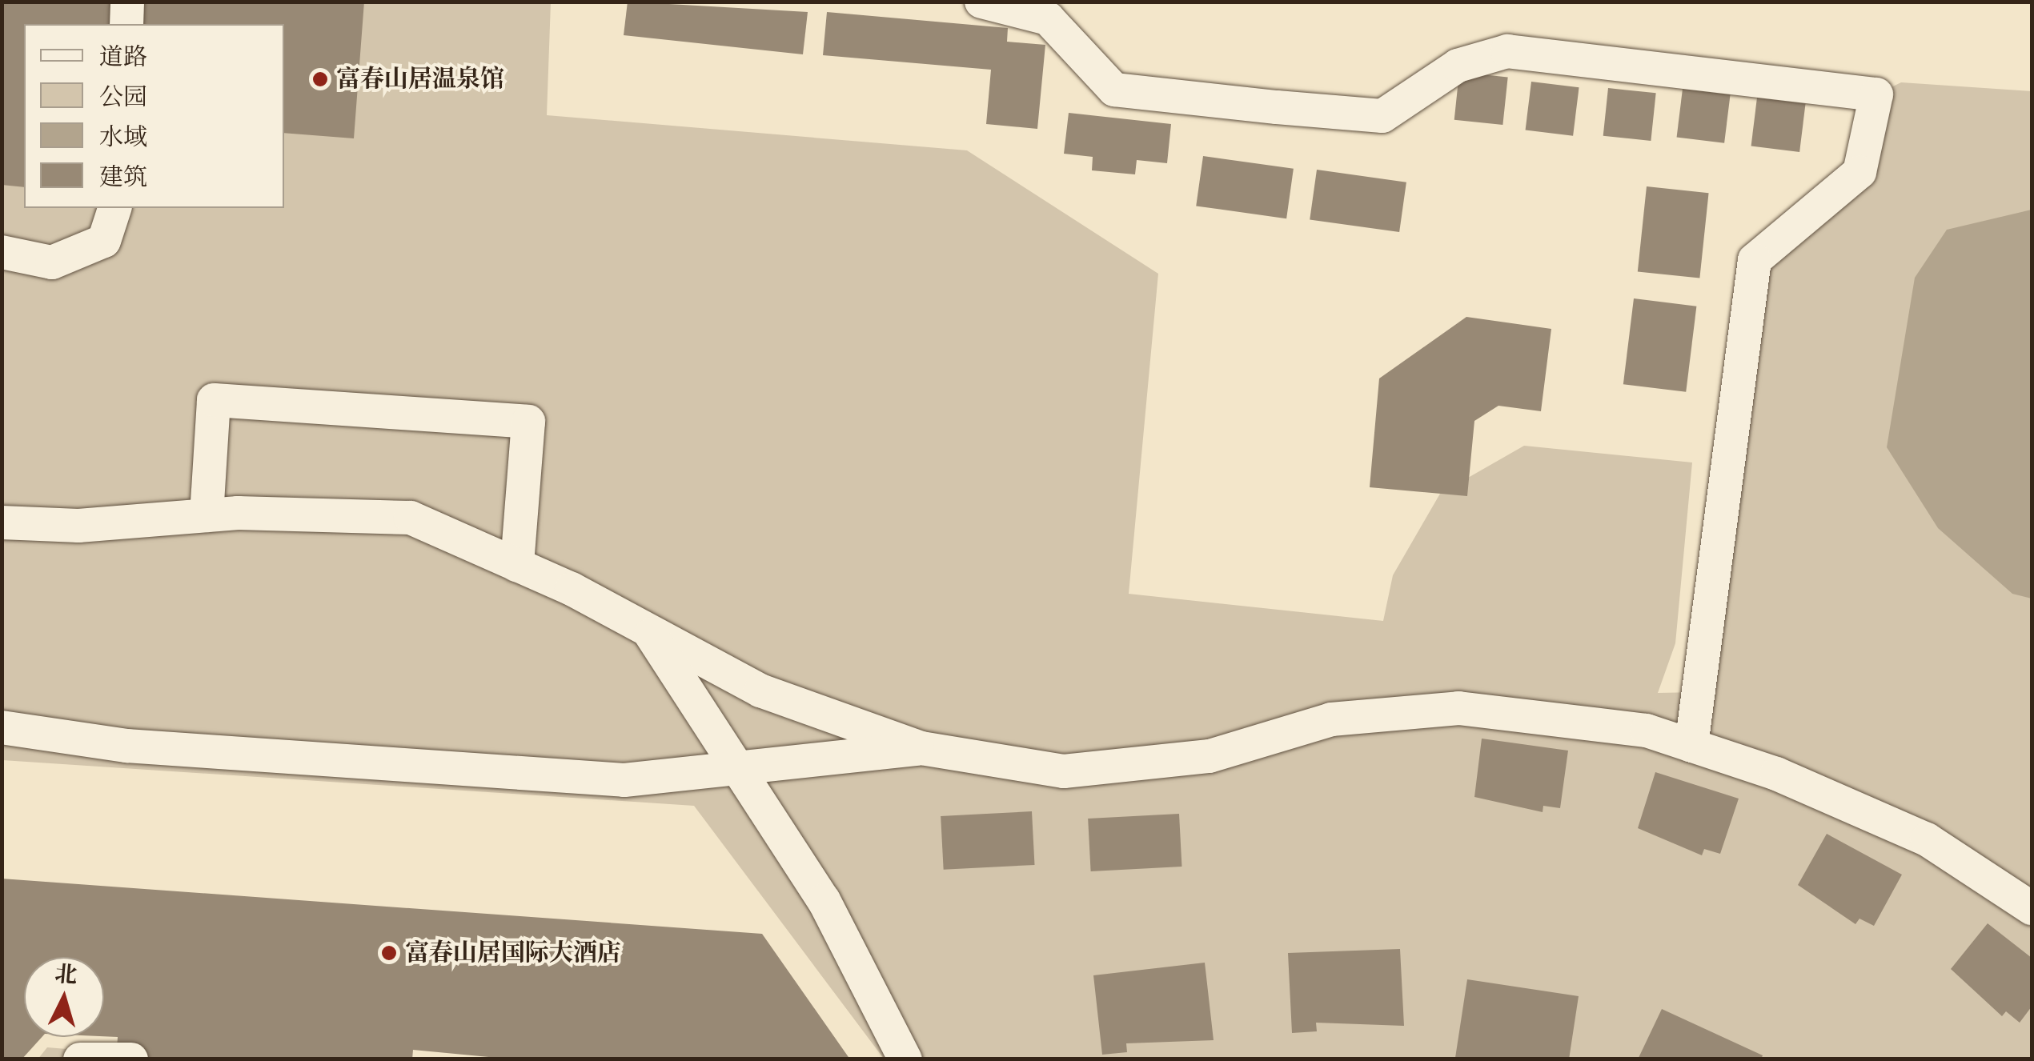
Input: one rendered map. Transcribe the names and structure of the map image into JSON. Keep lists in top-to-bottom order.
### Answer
{
  "places": ["富春山居温泉馆", "富春山居国际大酒店"],
  "legend": [
    "道路",
    "公园",
    "水域",
    "建筑"
  ],
  "north": "top"
}
